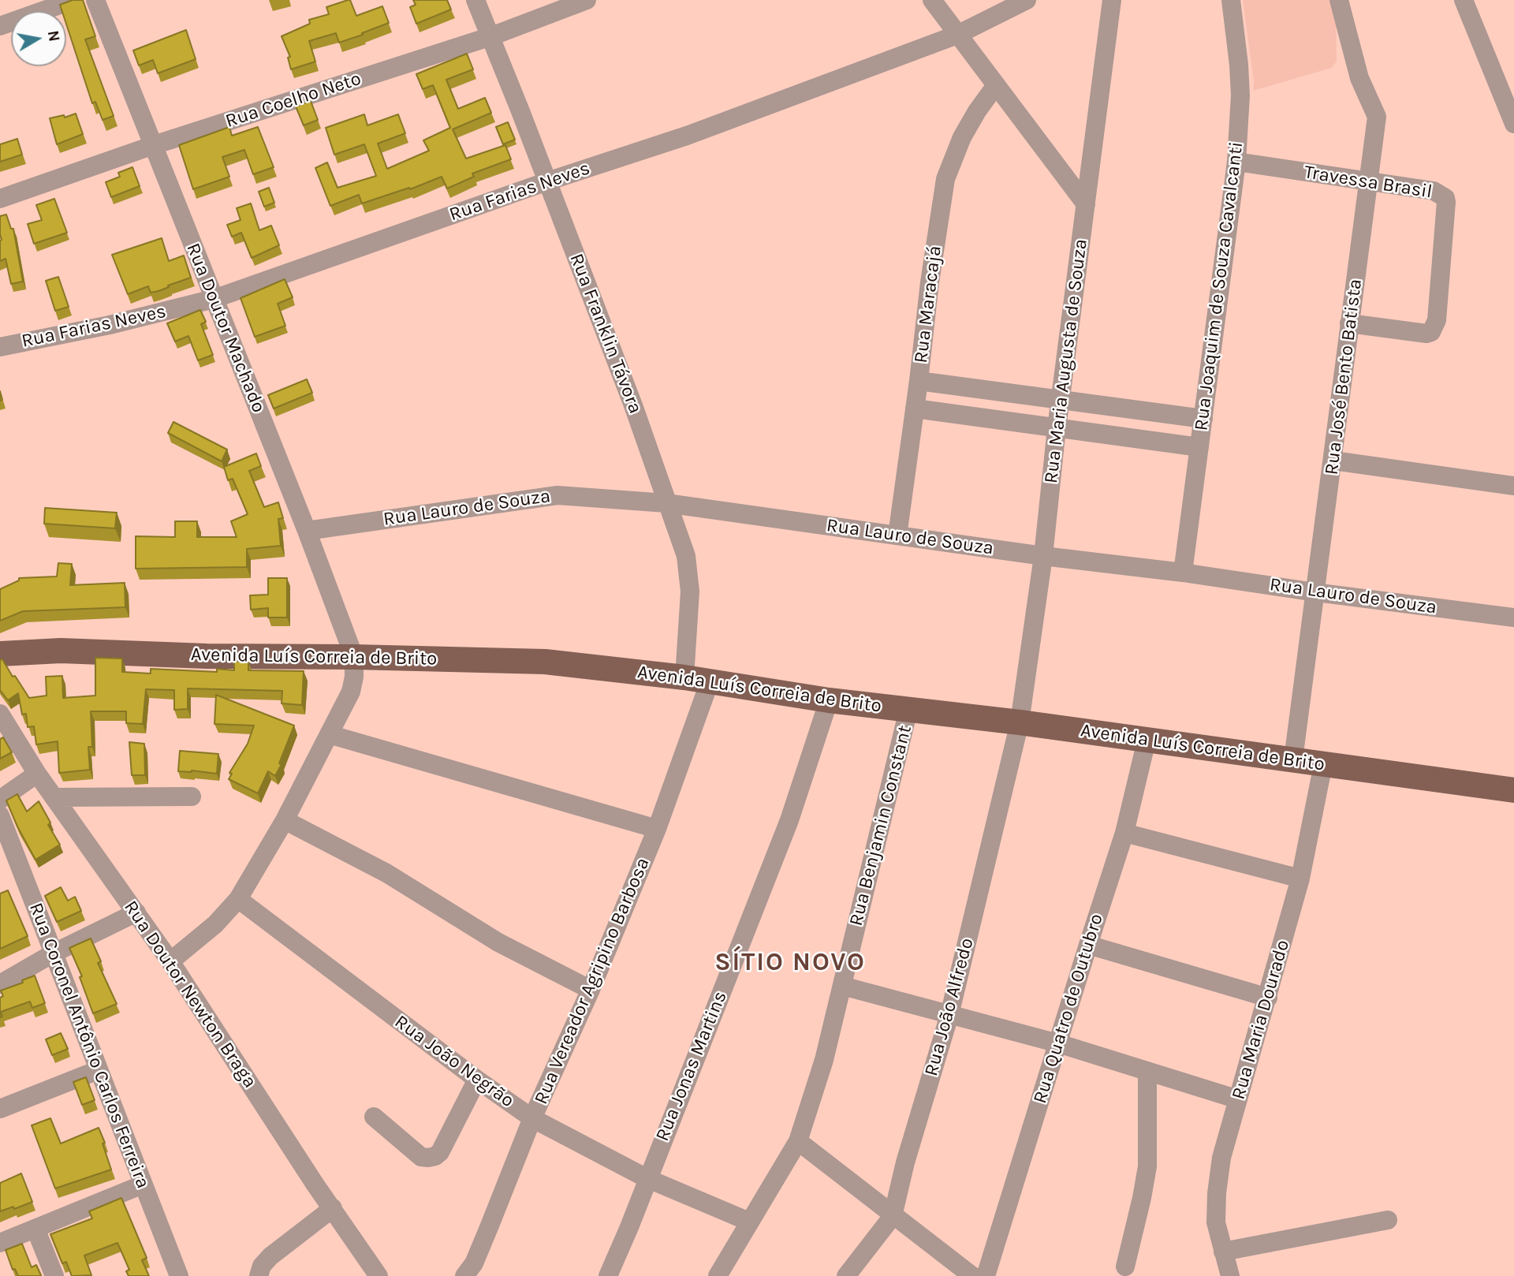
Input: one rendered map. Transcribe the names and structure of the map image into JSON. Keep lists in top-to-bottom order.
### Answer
{
  "streets": {
    "main road": ["Avenida Luís Correia de Brito"],
    "street": [
      "Rua Coelho Neto",
      "Travessa Brasil",
      "Rua Farias Neves",
      "Rua Joaquim de Souza Cavalcanti",
      "Rua Maracajá",
      "Rua Doutor Machado",
      "Rua Franklin Távora",
      "Rua Maria Augusta de Souza",
      "Rua José Bento Batista",
      "Rua Lauro de Souza",
      "Rua Benjamin Constant",
      "Rua Vereador Agripino Barbosa",
      "Rua Doutor Newton Braga",
      "Rua João Alfredo",
      "Rua Quatro de Outubro",
      "Rua Maria Dourado",
      "Rua Coronel Antônio Carlos Ferreira",
      "Rua João Negrão",
      "Rua Jonas Martins"
    ]
  },
  "crossings": [
    ["Rua Coelho Neto", "Rua Doutor Machado"],
    ["Rua Coelho Neto", "Rua Franklin Távora"],
    ["Travessa Brasil", "Rua Joaquim de Souza Cavalcanti"],
    ["Travessa Brasil", "Rua José Bento Batista"],
    ["Rua Farias Neves", "Rua Doutor Machado"],
    ["Rua Farias Neves", "Rua Franklin Távora"],
    ["Rua Joaquim de Souza Cavalcanti", "Rua Lauro de Souza"],
    ["Rua Maracajá", "Rua Lauro de Souza"],
    ["Rua Doutor Machado", "Rua Lauro de Souza"],
    ["Rua Doutor Machado", "Avenida Luís Correia de Brito"],
    ["Rua Franklin Távora", "Rua Lauro de Souza"],
    ["Rua Franklin Távora", "Avenida Luís Correia de Brito"],
    ["Rua Maria Augusta de Souza", "Rua Lauro de Souza"],
    ["Rua Maria Augusta de Souza", "Avenida Luís Correia de Brito"],
    ["Rua Maria Augusta de Souza", "Rua João Alfredo"],
    ["Rua José Bento Batista", "Rua Lauro de Souza"],
    ["Rua José Bento Batista", "Avenida Luís Correia de Brito"],
    ["Avenida Luís Correia de Brito", "Rua Benjamin Constant"],
    ["Avenida Luís Correia de Brito", "Rua Vereador Agripino Barbosa"],
    ["Avenida Luís Correia de Brito", "Rua João Alfredo"],
    ["Avenida Luís Correia de Brito", "Rua Quatro de Outubro"],
    ["Avenida Luís Correia de Brito", "Rua Maria Dourado"],
    ["Avenida Luís Correia de Brito", "Rua Jonas Martins"],
    ["Rua Benjamin Constant", "Rua João Negrão"],
    ["Rua Vereador Agripino Barbosa", "Rua João Negrão"],
    ["Rua João Negrão", "Rua Jonas Martins"]
  ],
  "districts": ["SÍTIO NOVO"],
  "north": "right"
}
